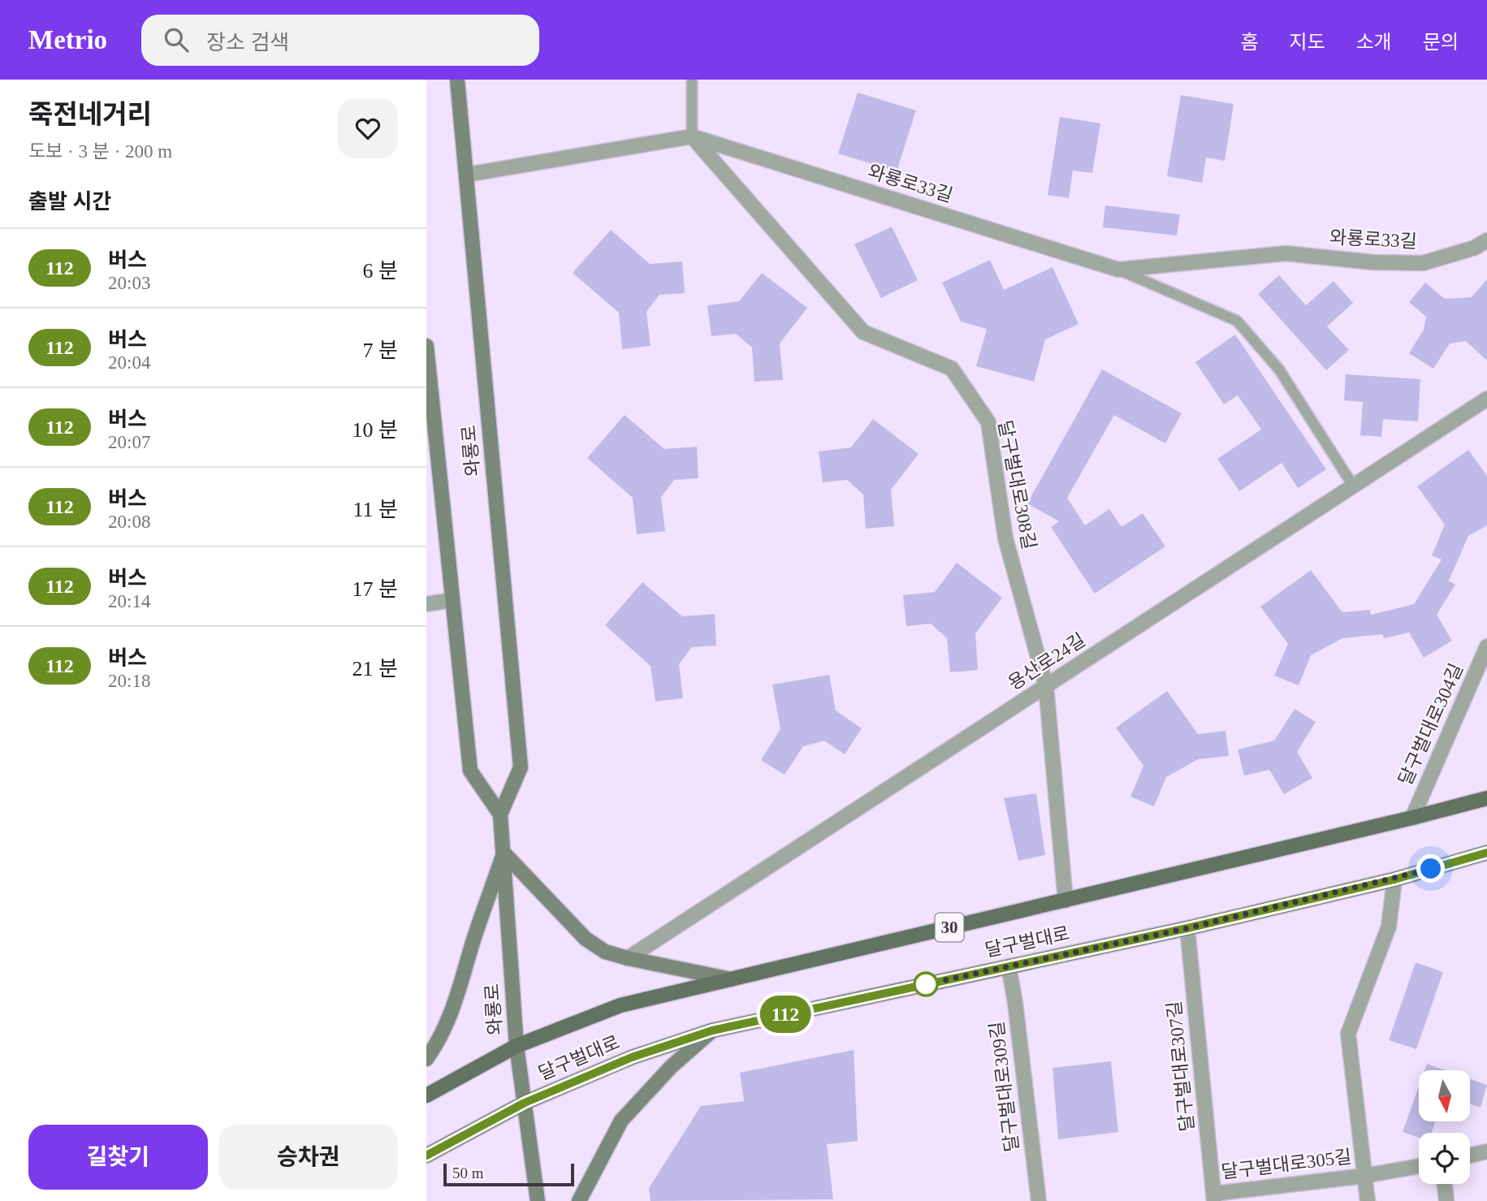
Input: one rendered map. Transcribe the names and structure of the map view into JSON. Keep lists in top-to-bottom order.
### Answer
{
  "streets": {
    "main road": ["와룡로", "30", "달구벌대로"],
    "street": [
      "와룡로33길",
      "달구벌대로308길",
      "용산로24길",
      "달구벌대로304길",
      "달구벌대로307길",
      "달구벌대로309길",
      "달구벌대로305길"
    ]
  },
  "crossings": [
    ["와룡로33길", "와룡로"],
    ["와룡로33길", "달구벌대로308길"],
    ["와룡로33길", "용산로24길"],
    ["와룡로", "달구벌대로"],
    ["달구벌대로308길", "용산로24길"],
    ["달구벌대로308길", "달구벌대로"],
    ["달구벌대로304길", "달구벌대로"],
    ["달구벌대로", "달구벌대로307길"],
    ["달구벌대로", "달구벌대로309길"],
    ["달구벌대로", "달구벌대로305길"],
    ["달구벌대로307길", "달구벌대로305길"]
  ],
  "lines": ["bus line 112"],
  "scale_bar": "50 m",
  "north": "bottom",
  "page": {
    "header": "Metrio",
    "search": "장소 검색",
    "nav": [
      "홈",
      "지도",
      "소개",
      "문의"
    ],
    "heading": [
      ["죽전네거리", "도보 · 3 분 · 200 m"],
      "출발 시간"
    ],
    "on_map": "112",
    "list": [
      {
        "mark": "112",
        "name": "버스",
        "note": "20:03",
        "value": "6 분"
      },
      {
        "mark": "112",
        "name": "버스",
        "note": "20:04",
        "value": "7 분"
      },
      {
        "mark": "112",
        "name": "버스",
        "note": "20:07",
        "value": "10 분"
      },
      {
        "mark": "112",
        "name": "버스",
        "note": "20:08",
        "value": "11 분"
      },
      {
        "mark": "112",
        "name": "버스",
        "note": "20:14",
        "value": "17 분"
      },
      {
        "mark": "112",
        "name": "버스",
        "note": "20:18",
        "value": "21 분"
      }
    ],
    "buttons": ["길찾기", "승차권"],
    "scale": "50 m"
  }
}
